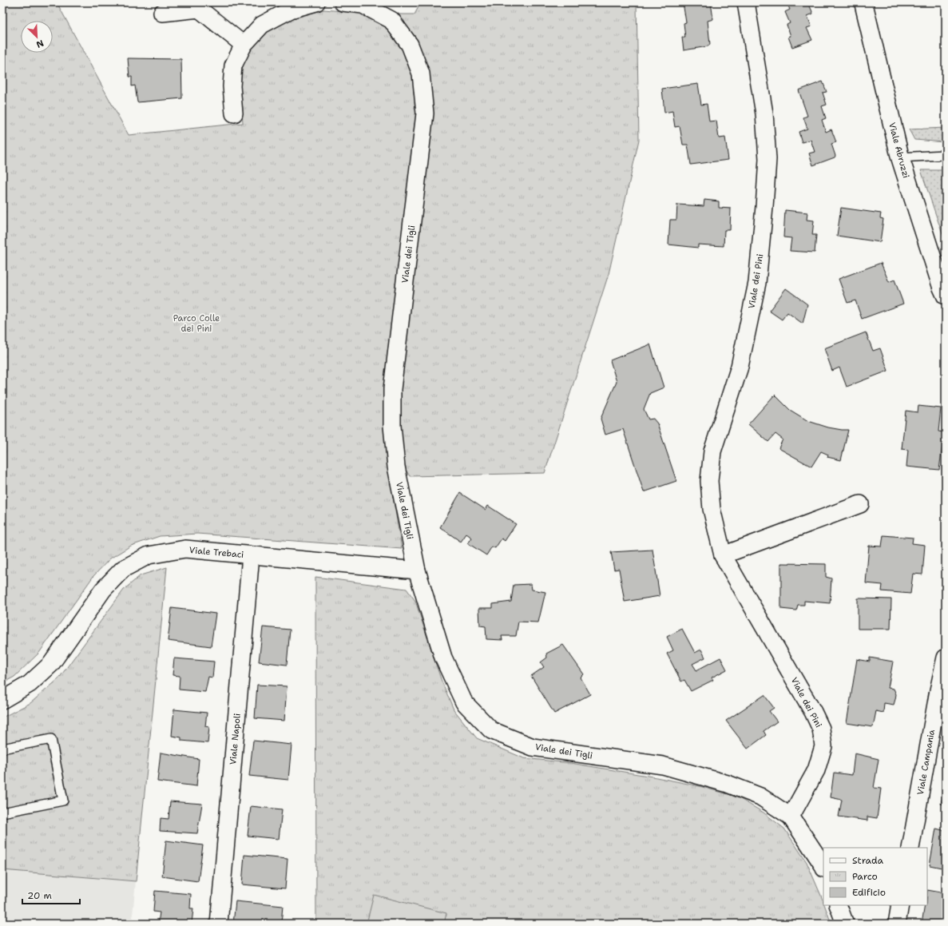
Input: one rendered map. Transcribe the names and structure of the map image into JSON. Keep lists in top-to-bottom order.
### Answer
{
  "streets": {
    "street": [
      "Viale Abruzzi",
      "Viale dei Tigli",
      "Viale dei Pini",
      "Viale Trebaci",
      "Viale Napoli",
      "Viale Campania"
    ]
  },
  "crossings": [
    ["Viale dei Tigli", "Viale dei Pini"],
    ["Viale dei Tigli", "Viale Trebaci"],
    ["Viale Trebaci", "Viale Napoli"]
  ],
  "parks": ["Parco Colle dei Pini"],
  "legend": ["Strada", "Parco", "Edificio"],
  "scale_bar": "20 m",
  "north": "bottom right"
}
